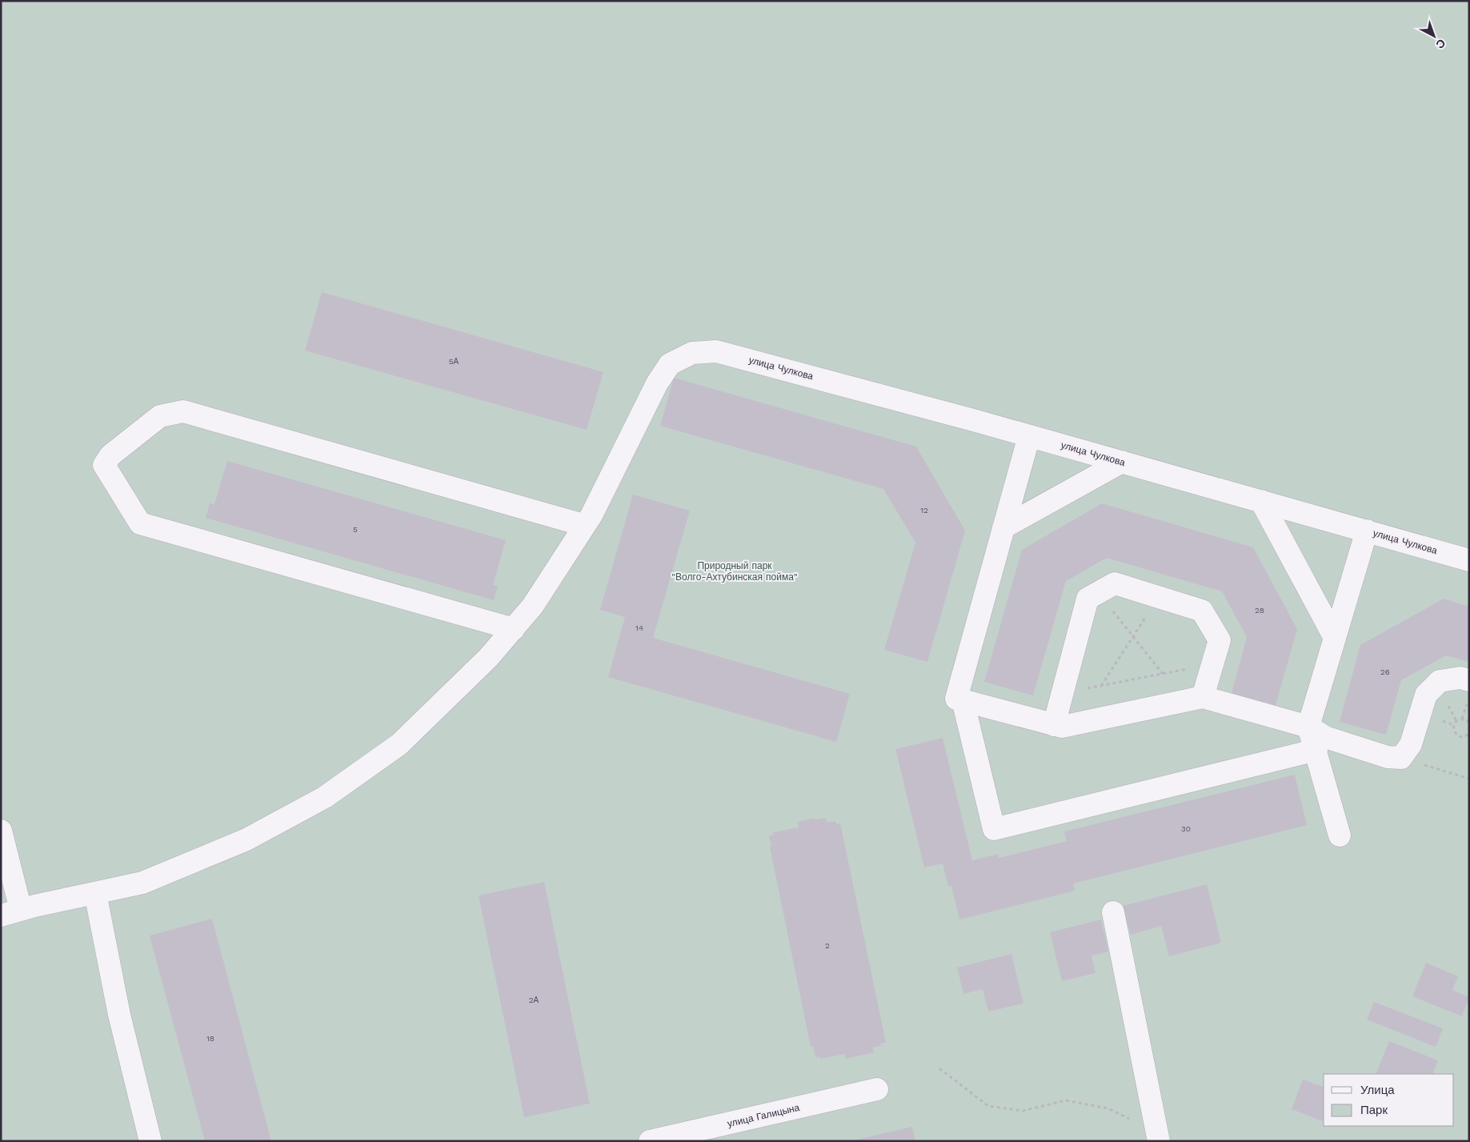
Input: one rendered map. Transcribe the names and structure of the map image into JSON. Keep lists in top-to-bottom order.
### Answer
{
  "streets": {
    "street": ["улица Чулкова", "улица Галицына"]
  },
  "parks": ["Природный парк \"Волго-Ахтубинская пойма\""],
  "house_numbers": [
    "5А",
    "12",
    "5",
    "28",
    "14",
    "26",
    "30",
    "2",
    "2А",
    "18"
  ],
  "legend": ["Улица", "Парк"],
  "north": "bottom right"
}
